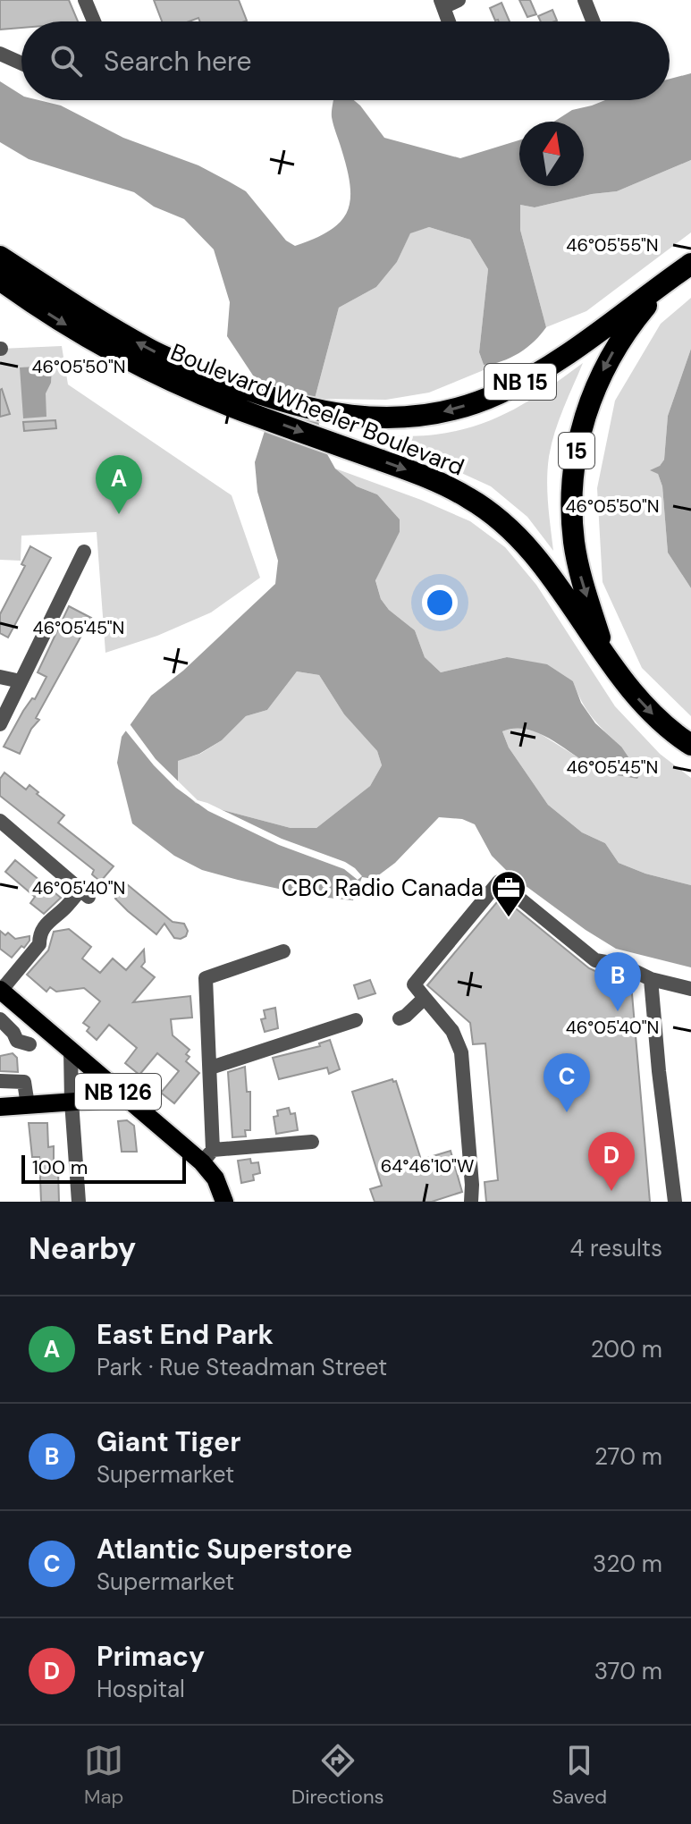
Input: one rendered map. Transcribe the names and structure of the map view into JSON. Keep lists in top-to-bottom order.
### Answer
{
  "streets": {
    "highway": ["NB 15", "Boulevard Wheeler Boulevard", "15"],
    "main road": ["NB 126"]
  },
  "crossings": [
    ["NB 15", "Boulevard Wheeler Boulevard"],
    ["NB 15", "15"],
    ["Boulevard Wheeler Boulevard", "15"]
  ],
  "places": {
    "office": ["CBC Radio Canada"]
  },
  "scale_bar": "100 m",
  "north": "top",
  "page": {
    "search": "Search here",
    "pins": [
      "A",
      "B",
      "C",
      "D"
    ],
    "scale": "100 m",
    "heading": ["Nearby", "4 results"],
    "list": [
      {
        "mark": "A",
        "name": "East End Park",
        "note": "Park · Rue Steadman Street",
        "value": "200 m"
      },
      {
        "mark": "B",
        "name": "Giant Tiger",
        "note": "Supermarket",
        "value": "270 m"
      },
      {
        "mark": "C",
        "name": "Atlantic Superstore",
        "note": "Supermarket",
        "value": "320 m"
      },
      {
        "mark": "D",
        "name": "Primacy",
        "note": "Hospital",
        "value": "370 m"
      }
    ],
    "nav": ["Map", "Directions", "Saved"]
  },
  "coordinates": [
    "46°05'55\"N",
    "46°05'50\"N",
    "46°05'45\"N",
    "46°05'40\"N",
    "64°46'10\"W"
  ]
}
